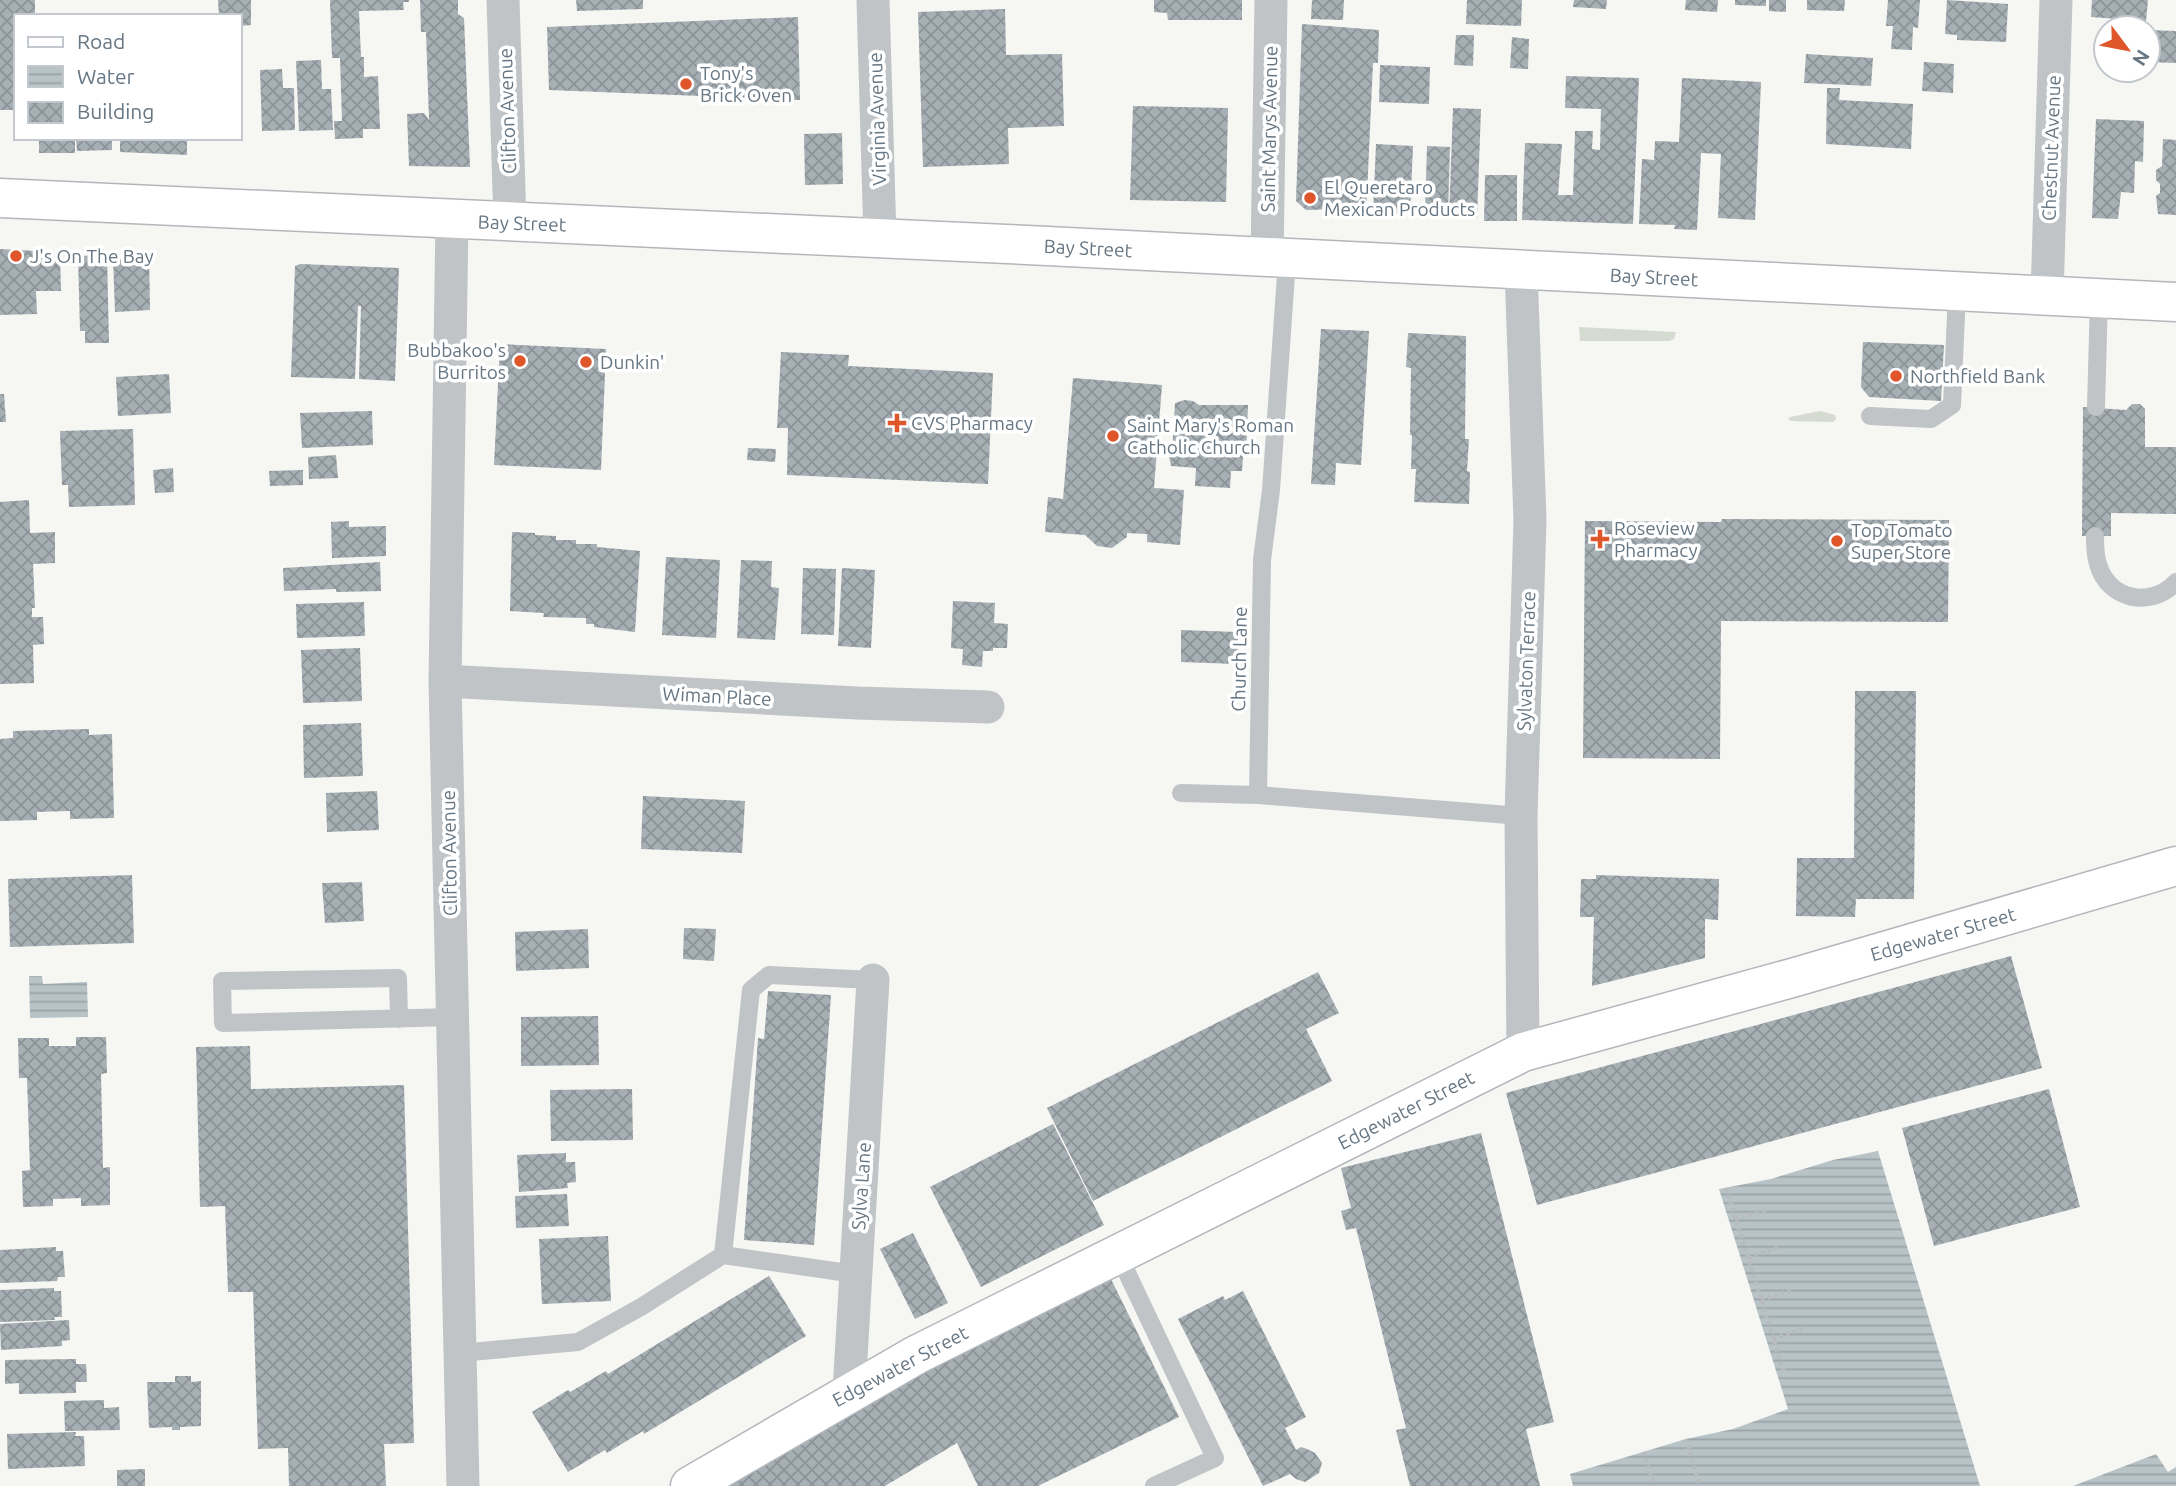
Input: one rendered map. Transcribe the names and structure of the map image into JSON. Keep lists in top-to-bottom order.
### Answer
{
  "streets": {
    "main road": ["Bay Street", "Edgewater Street"],
    "street": [
      "Clifton Avenue",
      "Virginia Avenue",
      "Saint Marys Avenue",
      "Chestnut Avenue",
      "Sylvaton Terrace",
      "Wiman Place",
      "Sylva Lane"
    ],
    "lane": ["Church Lane"]
  },
  "crossings": [
    ["Clifton Avenue", "Bay Street"],
    ["Clifton Avenue", "Wiman Place"],
    ["Virginia Avenue", "Bay Street"],
    ["Saint Marys Avenue", "Bay Street"],
    ["Saint Marys Avenue", "Church Lane"],
    ["Chestnut Avenue", "Bay Street"],
    ["Bay Street", "Church Lane"],
    ["Bay Street", "Sylvaton Terrace"],
    ["Sylvaton Terrace", "Edgewater Street"],
    ["Edgewater Street", "Sylva Lane"]
  ],
  "places": {
    "other": [
      "Tony's Brick Oven",
      "El Queretaro Mexican Products",
      "J's On The Bay",
      "Bubbakoo's Burritos",
      "Dunkin'",
      "Northfield Bank",
      "Saint Mary's Roman Catholic Church",
      "Top Tomato Super Store"
    ],
    "health": ["CVS Pharmacy", "Roseview Pharmacy"]
  },
  "legend": ["Road", "Water", "Building"],
  "north": "bottom right"
}
